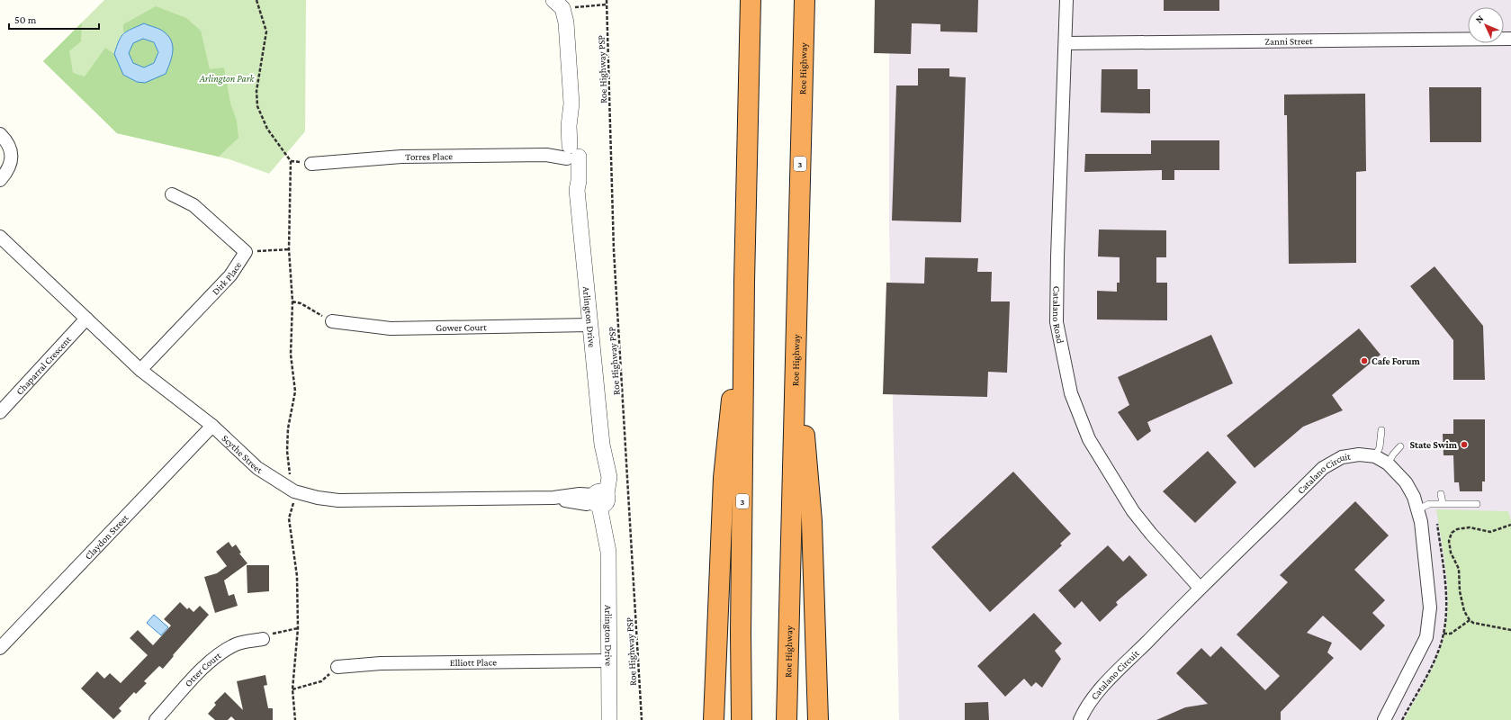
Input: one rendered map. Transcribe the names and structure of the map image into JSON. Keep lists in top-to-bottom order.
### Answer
{
  "streets": {
    "highway": ["Roe Highway", "3"],
    "street": [
      "Zanni Street",
      "Torres Place",
      "Dirk Place",
      "Catalano Road",
      "Arlington Drive",
      "Gower Court",
      "Chaparral Crescent",
      "Scythe Street",
      "Catalano Circuit",
      "Claydon Street",
      "Elliott Place",
      "Otter Court"
    ],
    "path": ["Roe Highway PSP"]
  },
  "crossings": [
    ["Zanni Street", "Catalano Road"],
    ["Torres Place", "Arlington Drive"],
    ["Dirk Place", "Scythe Street"],
    ["Catalano Road", "Catalano Circuit"],
    ["Arlington Drive", "Gower Court"],
    ["Arlington Drive", "Scythe Street"],
    ["Arlington Drive", "Elliott Place"],
    ["Chaparral Crescent", "Scythe Street"],
    ["Scythe Street", "Claydon Street"]
  ],
  "parks": ["Arlington Park"],
  "places": ["Cafe Forum", "State Swim"],
  "scale_bar": "50 m",
  "north": "top left"
}
